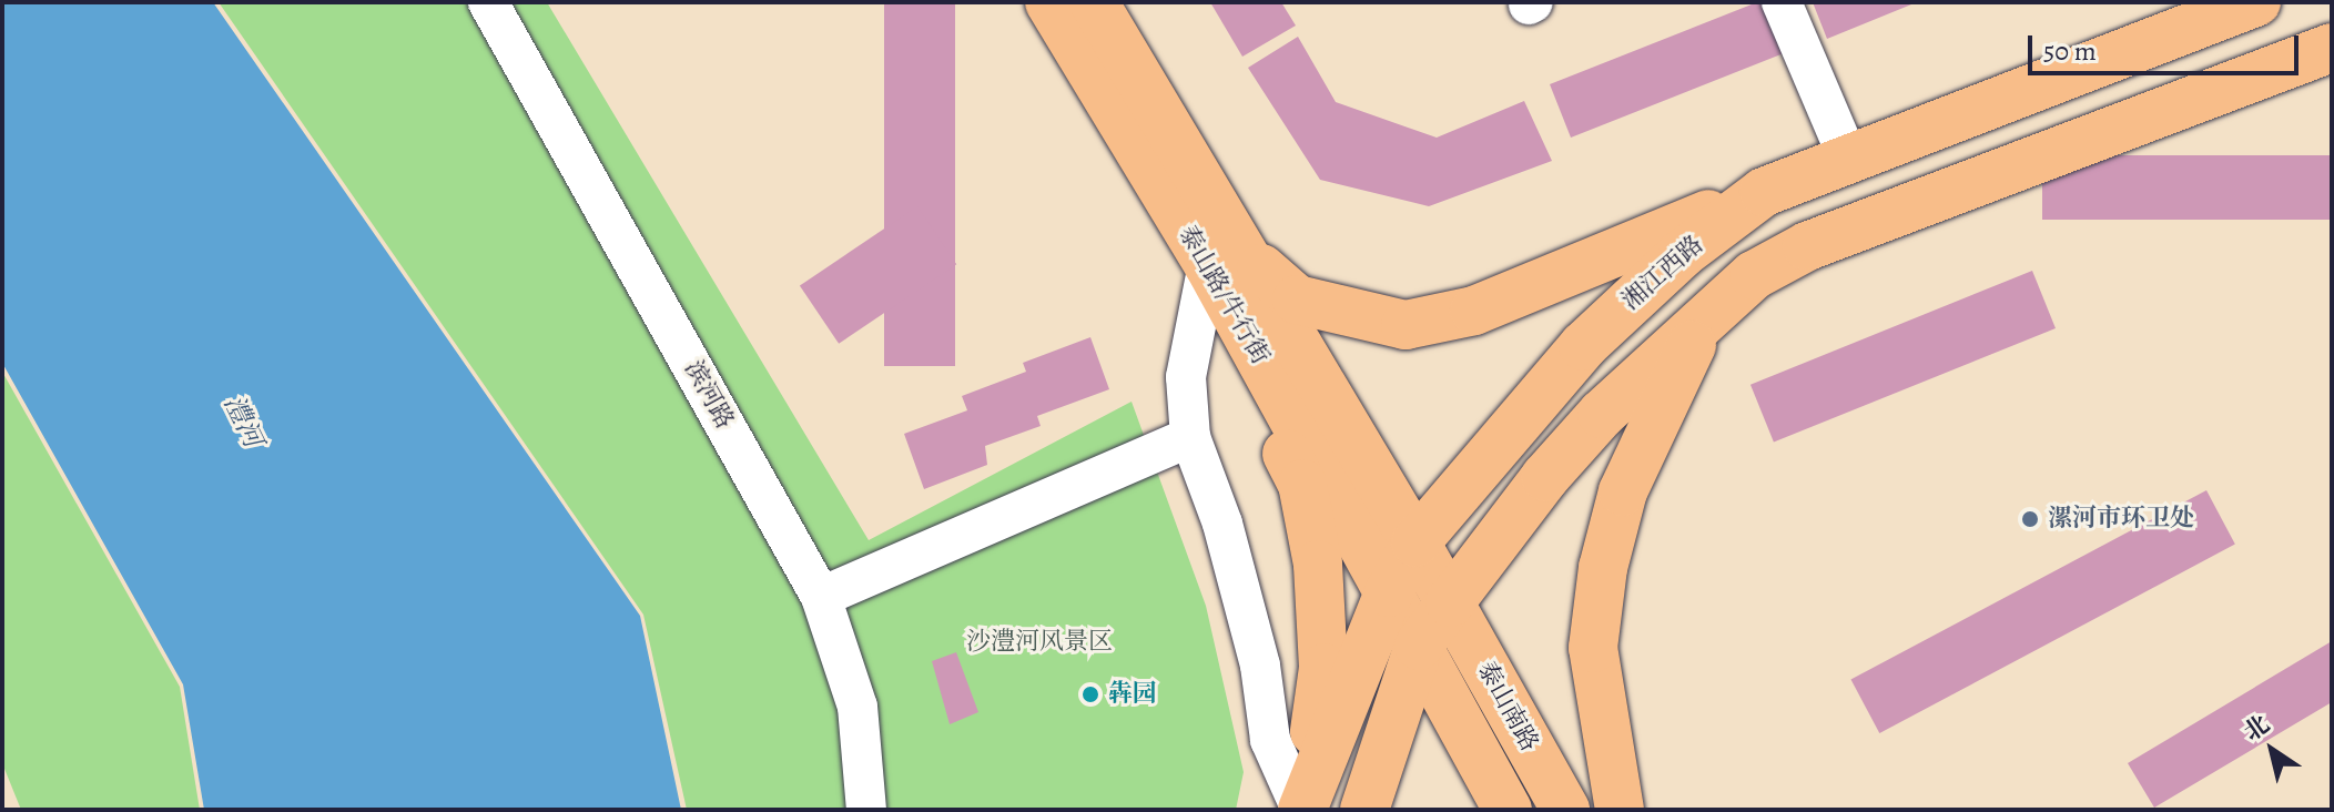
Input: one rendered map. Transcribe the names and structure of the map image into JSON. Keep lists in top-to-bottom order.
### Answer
{
  "streets": {
    "main road": ["湘江西路", "泰山路/牛行街", "泰山南路"],
    "street": ["滨河路"]
  },
  "crossings": [
    ["湘江西路", "泰山路/牛行街"],
    ["泰山路/牛行街", "泰山南路"]
  ],
  "water": ["澧河"],
  "parks": ["沙澧河风景区"],
  "places": ["漯河市环卫处", "犇园"],
  "scale_bar": "50 m",
  "north": "top left"
}
